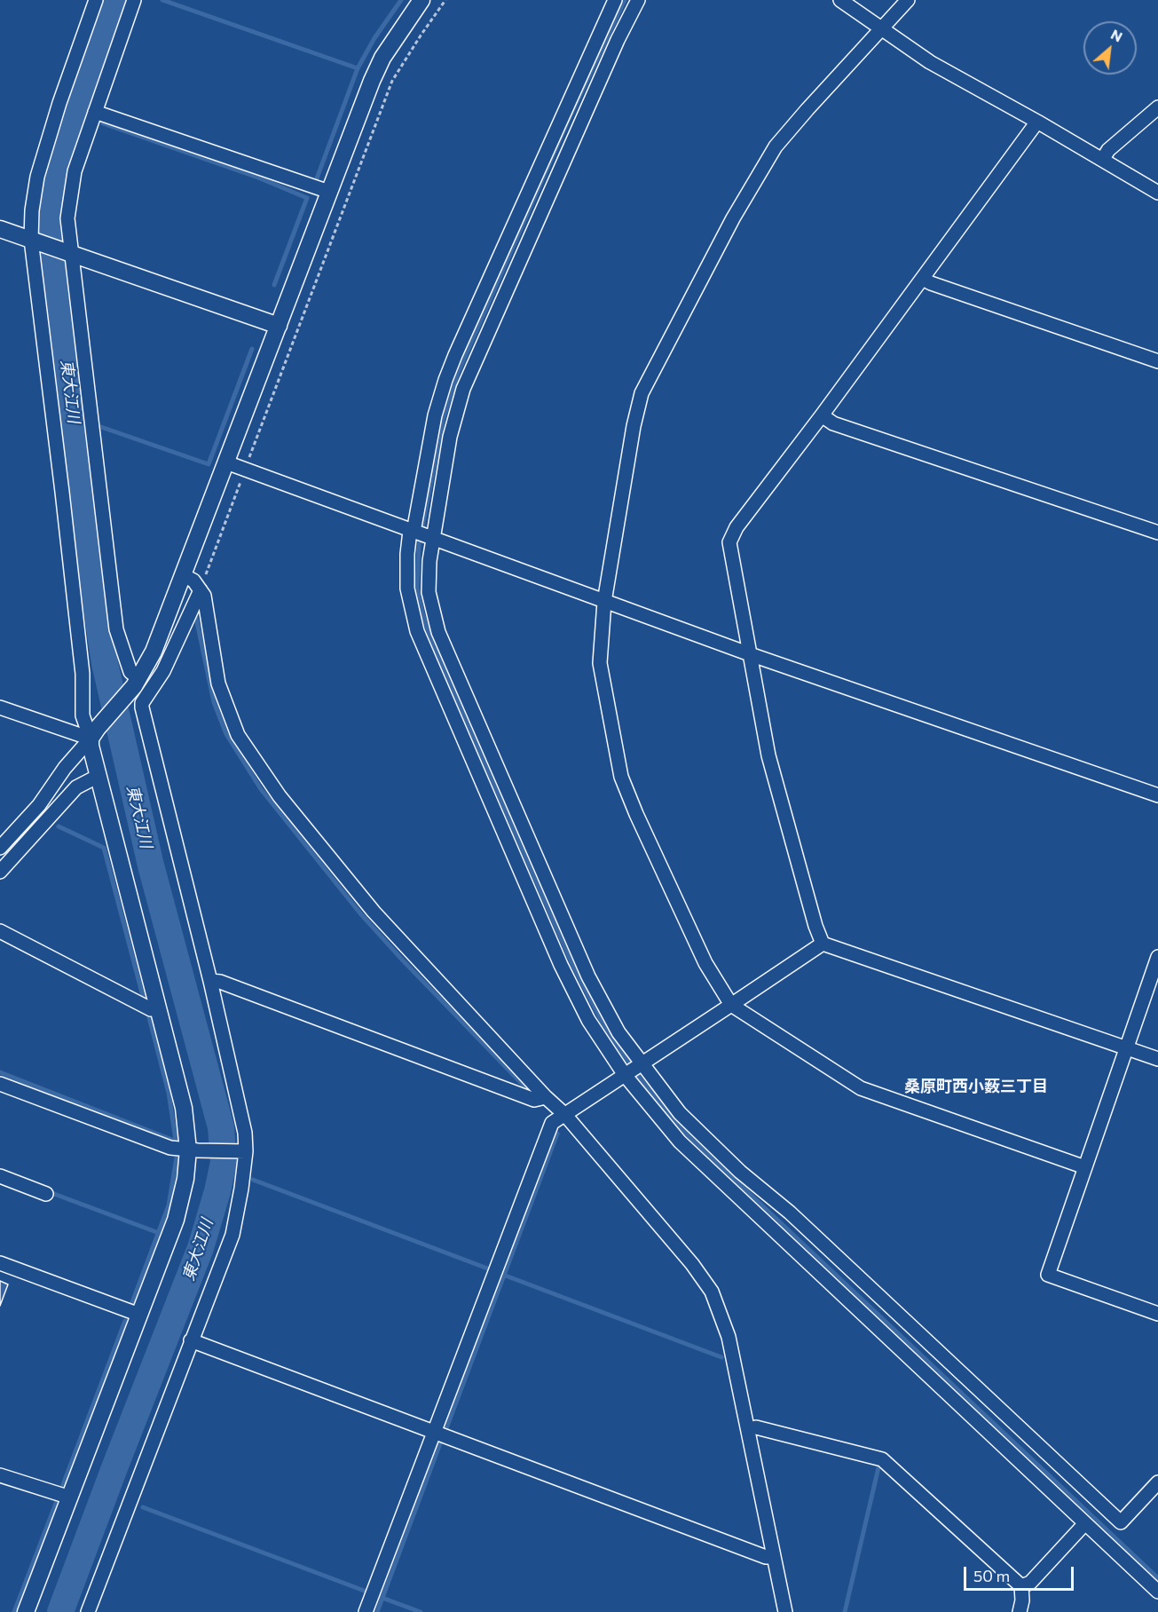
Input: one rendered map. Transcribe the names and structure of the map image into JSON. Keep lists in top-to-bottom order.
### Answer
{
  "districts": ["桑原町西小薮三丁目"],
  "water": ["東大江川"],
  "scale_bar": "50 m",
  "north": "top right"
}
